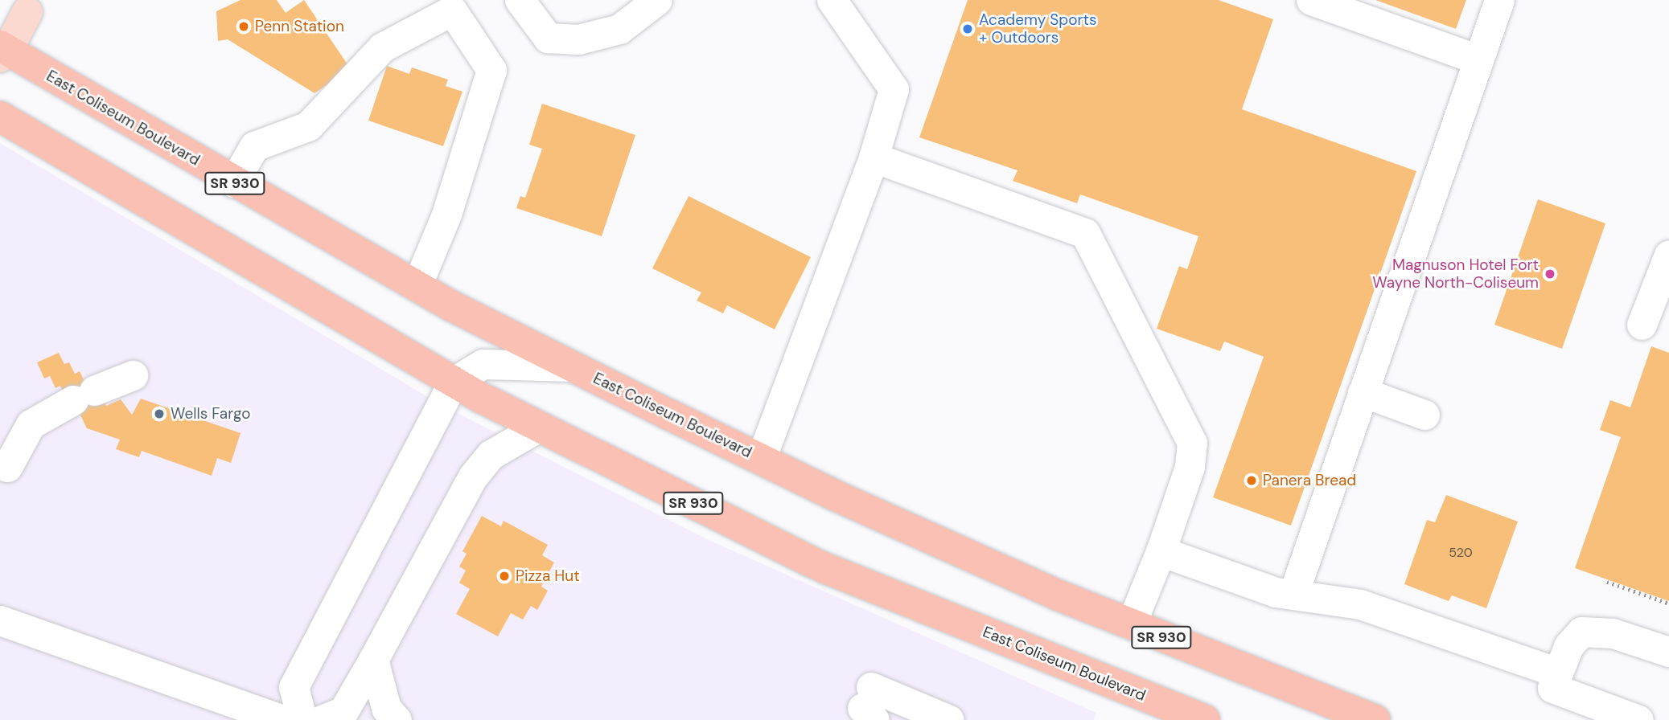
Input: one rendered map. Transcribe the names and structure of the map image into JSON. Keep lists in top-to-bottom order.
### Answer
{
  "streets": {
    "highway": ["East Coliseum Boulevard", "SR 930"]
  },
  "places": [
    "Penn Station",
    "Academy Sports + Outdoors",
    "Magnuson Hotel Fort Wayne North-Coliseum",
    "Wells Fargo",
    "Panera Bread",
    "Pizza Hut"
  ],
  "house_numbers": ["520"]
}
